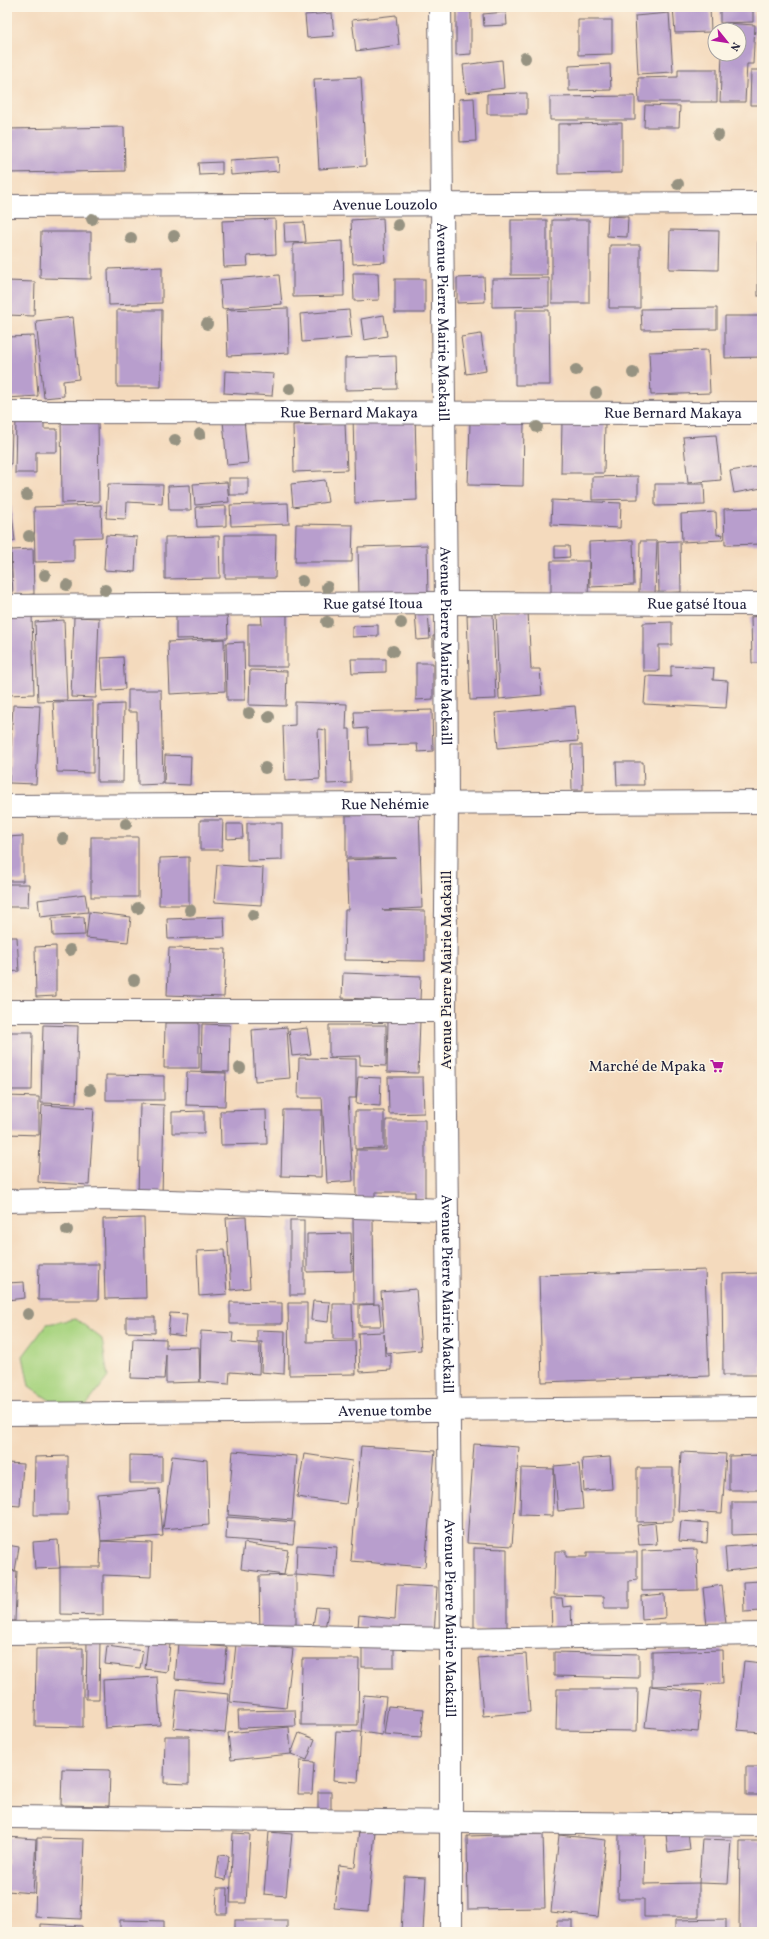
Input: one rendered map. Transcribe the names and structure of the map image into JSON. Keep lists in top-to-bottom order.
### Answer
{
  "streets": {
    "street": [
      "Avenue Louzolo",
      "Avenue Pierre Mairie Mackaill",
      "Rue Bernard Makaya",
      "Rue gatsé Itoua",
      "Rue Nehémie",
      "Avenue tombe"
    ]
  },
  "crossings": [
    ["Avenue Louzolo", "Avenue Pierre Mairie Mackaill"],
    ["Avenue Pierre Mairie Mackaill", "Rue Bernard Makaya"],
    ["Avenue Pierre Mairie Mackaill", "Rue gatsé Itoua"],
    ["Avenue Pierre Mairie Mackaill", "Rue Nehémie"],
    ["Avenue Pierre Mairie Mackaill", "Avenue tombe"]
  ],
  "places": {
    "supermarket": ["Marché de Mpaka"]
  },
  "north": "bottom right"
}
